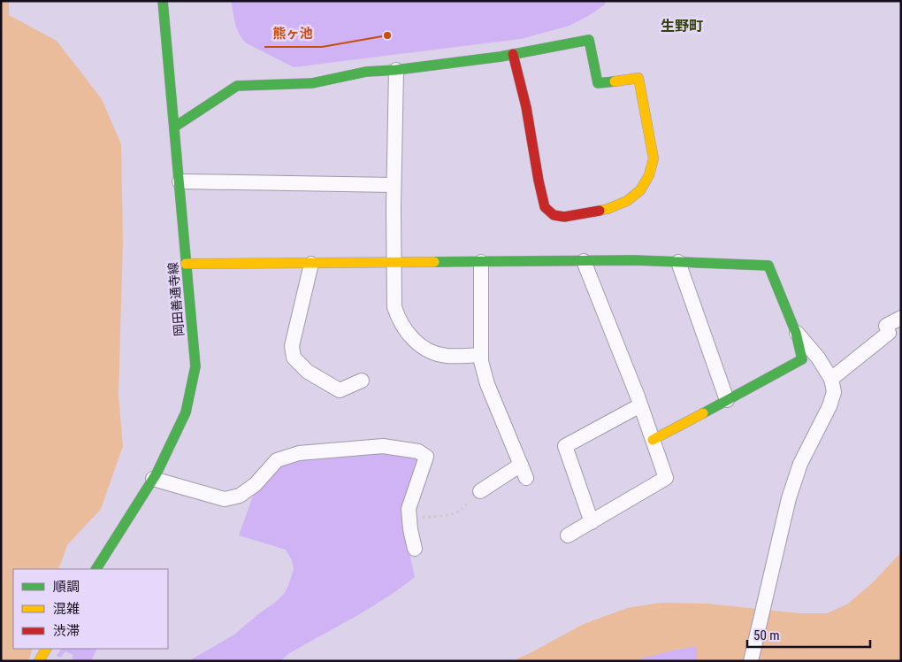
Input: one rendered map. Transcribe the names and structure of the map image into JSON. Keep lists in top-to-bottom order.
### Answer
{
  "streets": {
    "street": ["岡田善通寺線"]
  },
  "districts": ["生野町"],
  "places": ["熊ヶ池"],
  "legend": ["順調", "混雑", "渋滞"],
  "scale_bar": "50 m"
}
